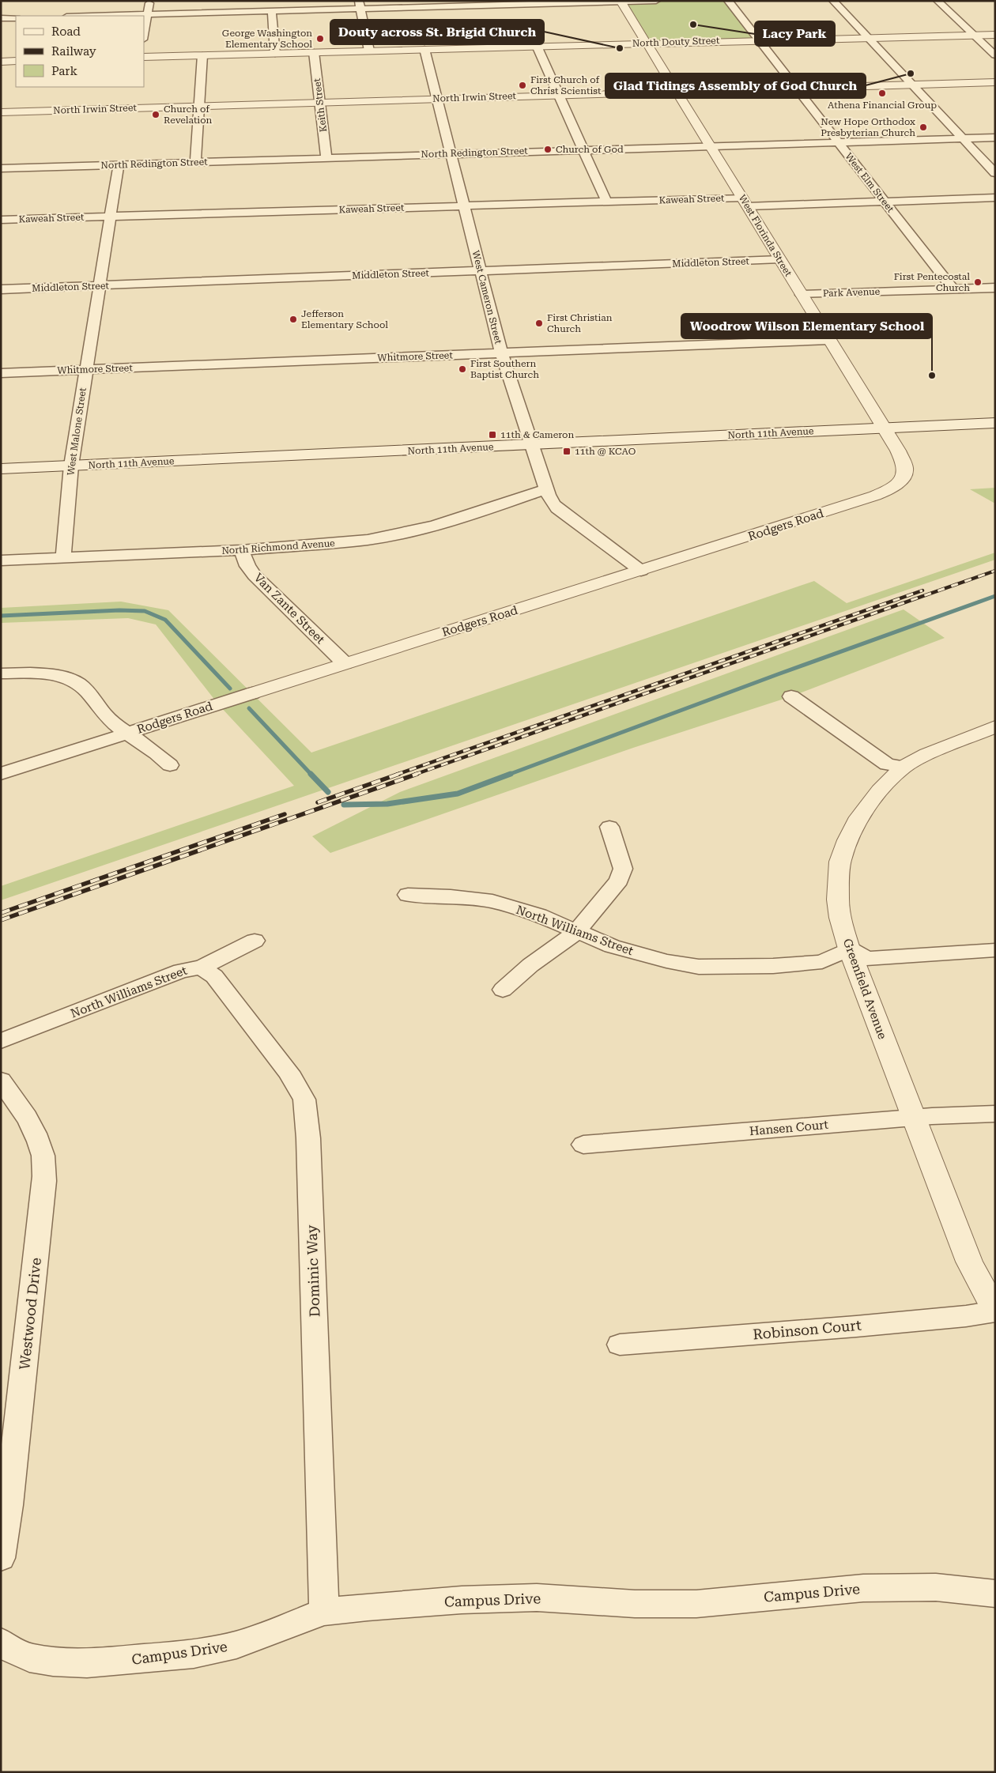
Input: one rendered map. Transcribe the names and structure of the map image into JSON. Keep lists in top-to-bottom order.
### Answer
{
  "streets": {
    "street": [
      "North Douty Street",
      "North Irwin Street",
      "Keith Street",
      "North Redington Street",
      "West Elm Street",
      "Kaweah Street",
      "West Florinda Street",
      "Middleton Street",
      "Park Avenue",
      "West Cameron Street",
      "Whitmore Street",
      "West Malone Street",
      "North 11th Avenue",
      "Rodgers Road",
      "North Richmond Avenue",
      "Van Zante Street",
      "North Williams Street",
      "Greenfield Avenue",
      "Hansen Court",
      "Dominic Way",
      "Westwood Drive",
      "Robinson Court",
      "Campus Drive"
    ]
  },
  "crossings": [
    ["North Douty Street", "Keith Street"],
    ["North Douty Street", "West Elm Street"],
    ["North Douty Street", "West Florinda Street"],
    ["North Douty Street", "West Cameron Street"],
    ["North Irwin Street", "Keith Street"],
    ["North Irwin Street", "West Elm Street"],
    ["North Irwin Street", "West Florinda Street"],
    ["North Irwin Street", "West Cameron Street"],
    ["Keith Street", "North Redington Street"],
    ["North Redington Street", "West Elm Street"],
    ["North Redington Street", "West Florinda Street"],
    ["North Redington Street", "West Cameron Street"],
    ["North Redington Street", "West Malone Street"],
    ["West Elm Street", "Kaweah Street"],
    ["West Elm Street", "Park Avenue"],
    ["Kaweah Street", "West Florinda Street"],
    ["Kaweah Street", "West Cameron Street"],
    ["Kaweah Street", "West Malone Street"],
    ["West Florinda Street", "Middleton Street"],
    ["West Florinda Street", "Park Avenue"],
    ["West Florinda Street", "Whitmore Street"],
    ["West Florinda Street", "North 11th Avenue"],
    ["West Florinda Street", "Rodgers Road"],
    ["Middleton Street", "West Cameron Street"],
    ["Middleton Street", "West Malone Street"],
    ["West Cameron Street", "Whitmore Street"],
    ["West Cameron Street", "North 11th Avenue"],
    ["West Cameron Street", "Rodgers Road"],
    ["West Cameron Street", "North Richmond Avenue"],
    ["Whitmore Street", "West Malone Street"],
    ["West Malone Street", "North 11th Avenue"],
    ["West Malone Street", "North Richmond Avenue"],
    ["North 11th Avenue", "Rodgers Road"],
    ["Rodgers Road", "Van Zante Street"],
    ["North Richmond Avenue", "Van Zante Street"],
    ["North Williams Street", "Greenfield Avenue"],
    ["North Williams Street", "Dominic Way"],
    ["Greenfield Avenue", "Hansen Court"],
    ["Greenfield Avenue", "Robinson Court"],
    ["Dominic Way", "Campus Drive"]
  ],
  "places": {
    "other": [
      "Lacy Park",
      "George Washington Elementary School",
      "Douty across St. Brigid Church",
      "Glad Tidings Assembly of God Church",
      "First Church of Christ Scientist",
      "Athena Financial Group",
      "Church of Revelation",
      "New Hope Orthodox Presbyterian Church",
      "Church of God",
      "First Pentecostal Church",
      "Jefferson Elementary School",
      "First Christian Church",
      "First Southern Baptist Church",
      "Woodrow Wilson Elementary School"
    ],
    "transit": ["11th & Cameron", "11th @ KCAO"]
  },
  "legend": ["Road", "Railway", "Park"]
}
